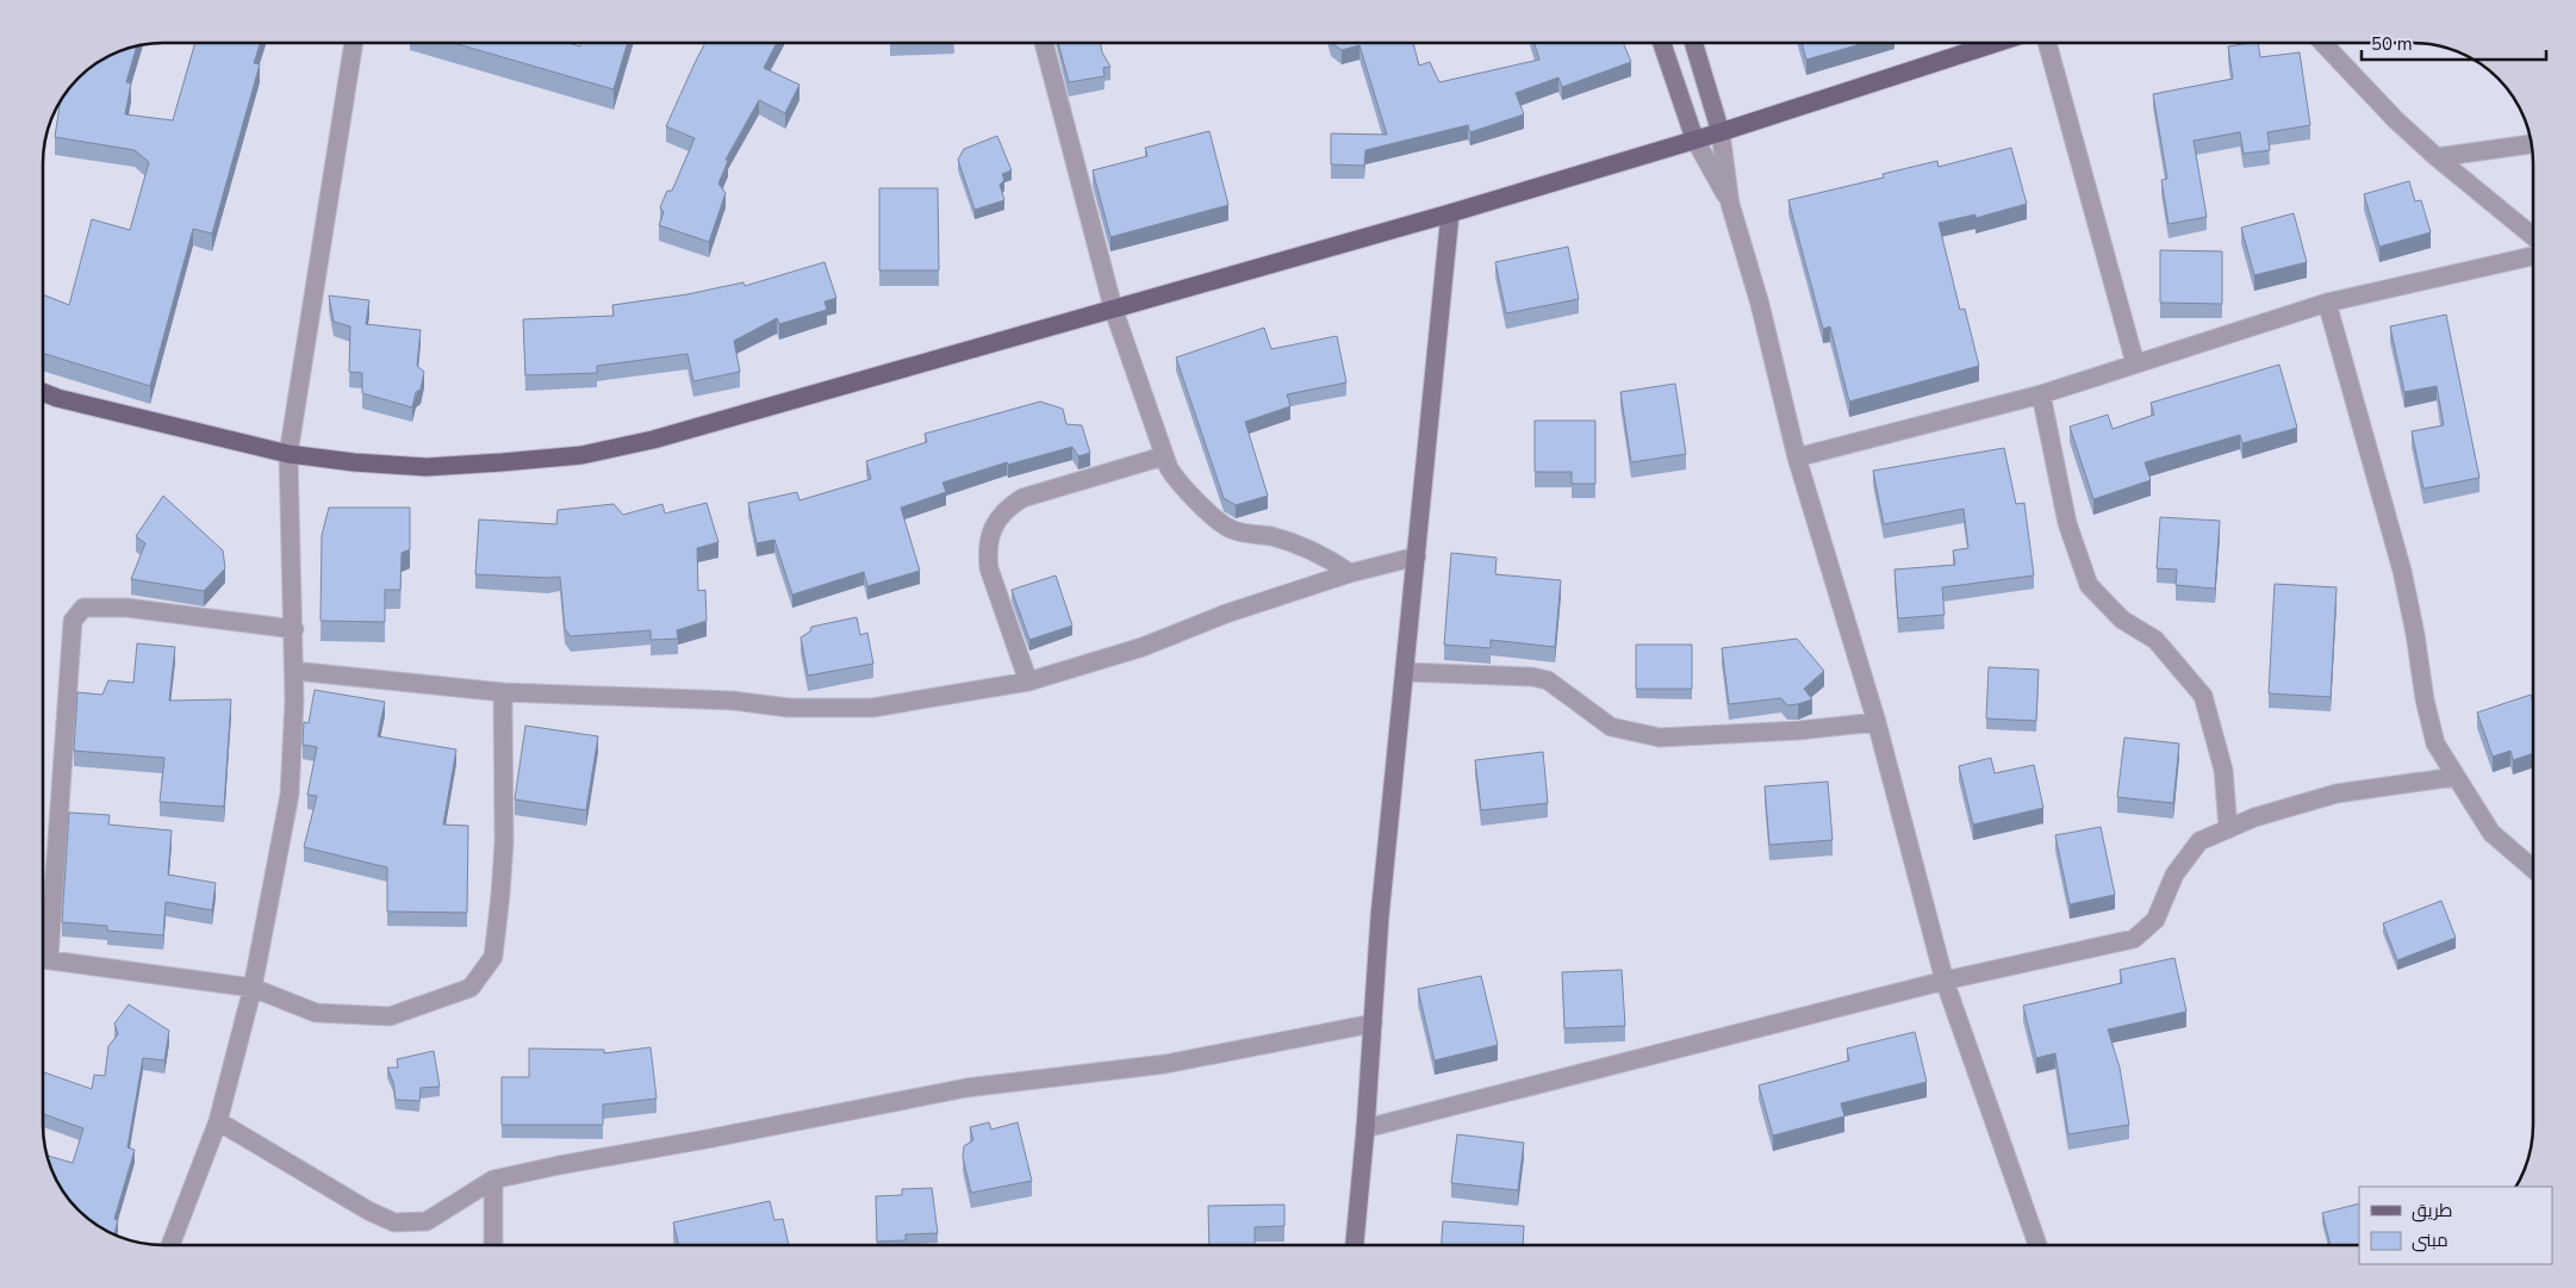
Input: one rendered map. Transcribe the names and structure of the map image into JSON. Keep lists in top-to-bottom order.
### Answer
{
  "legend": ["طريق", "مبنى"],
  "scale_bar": "50 m"
}
